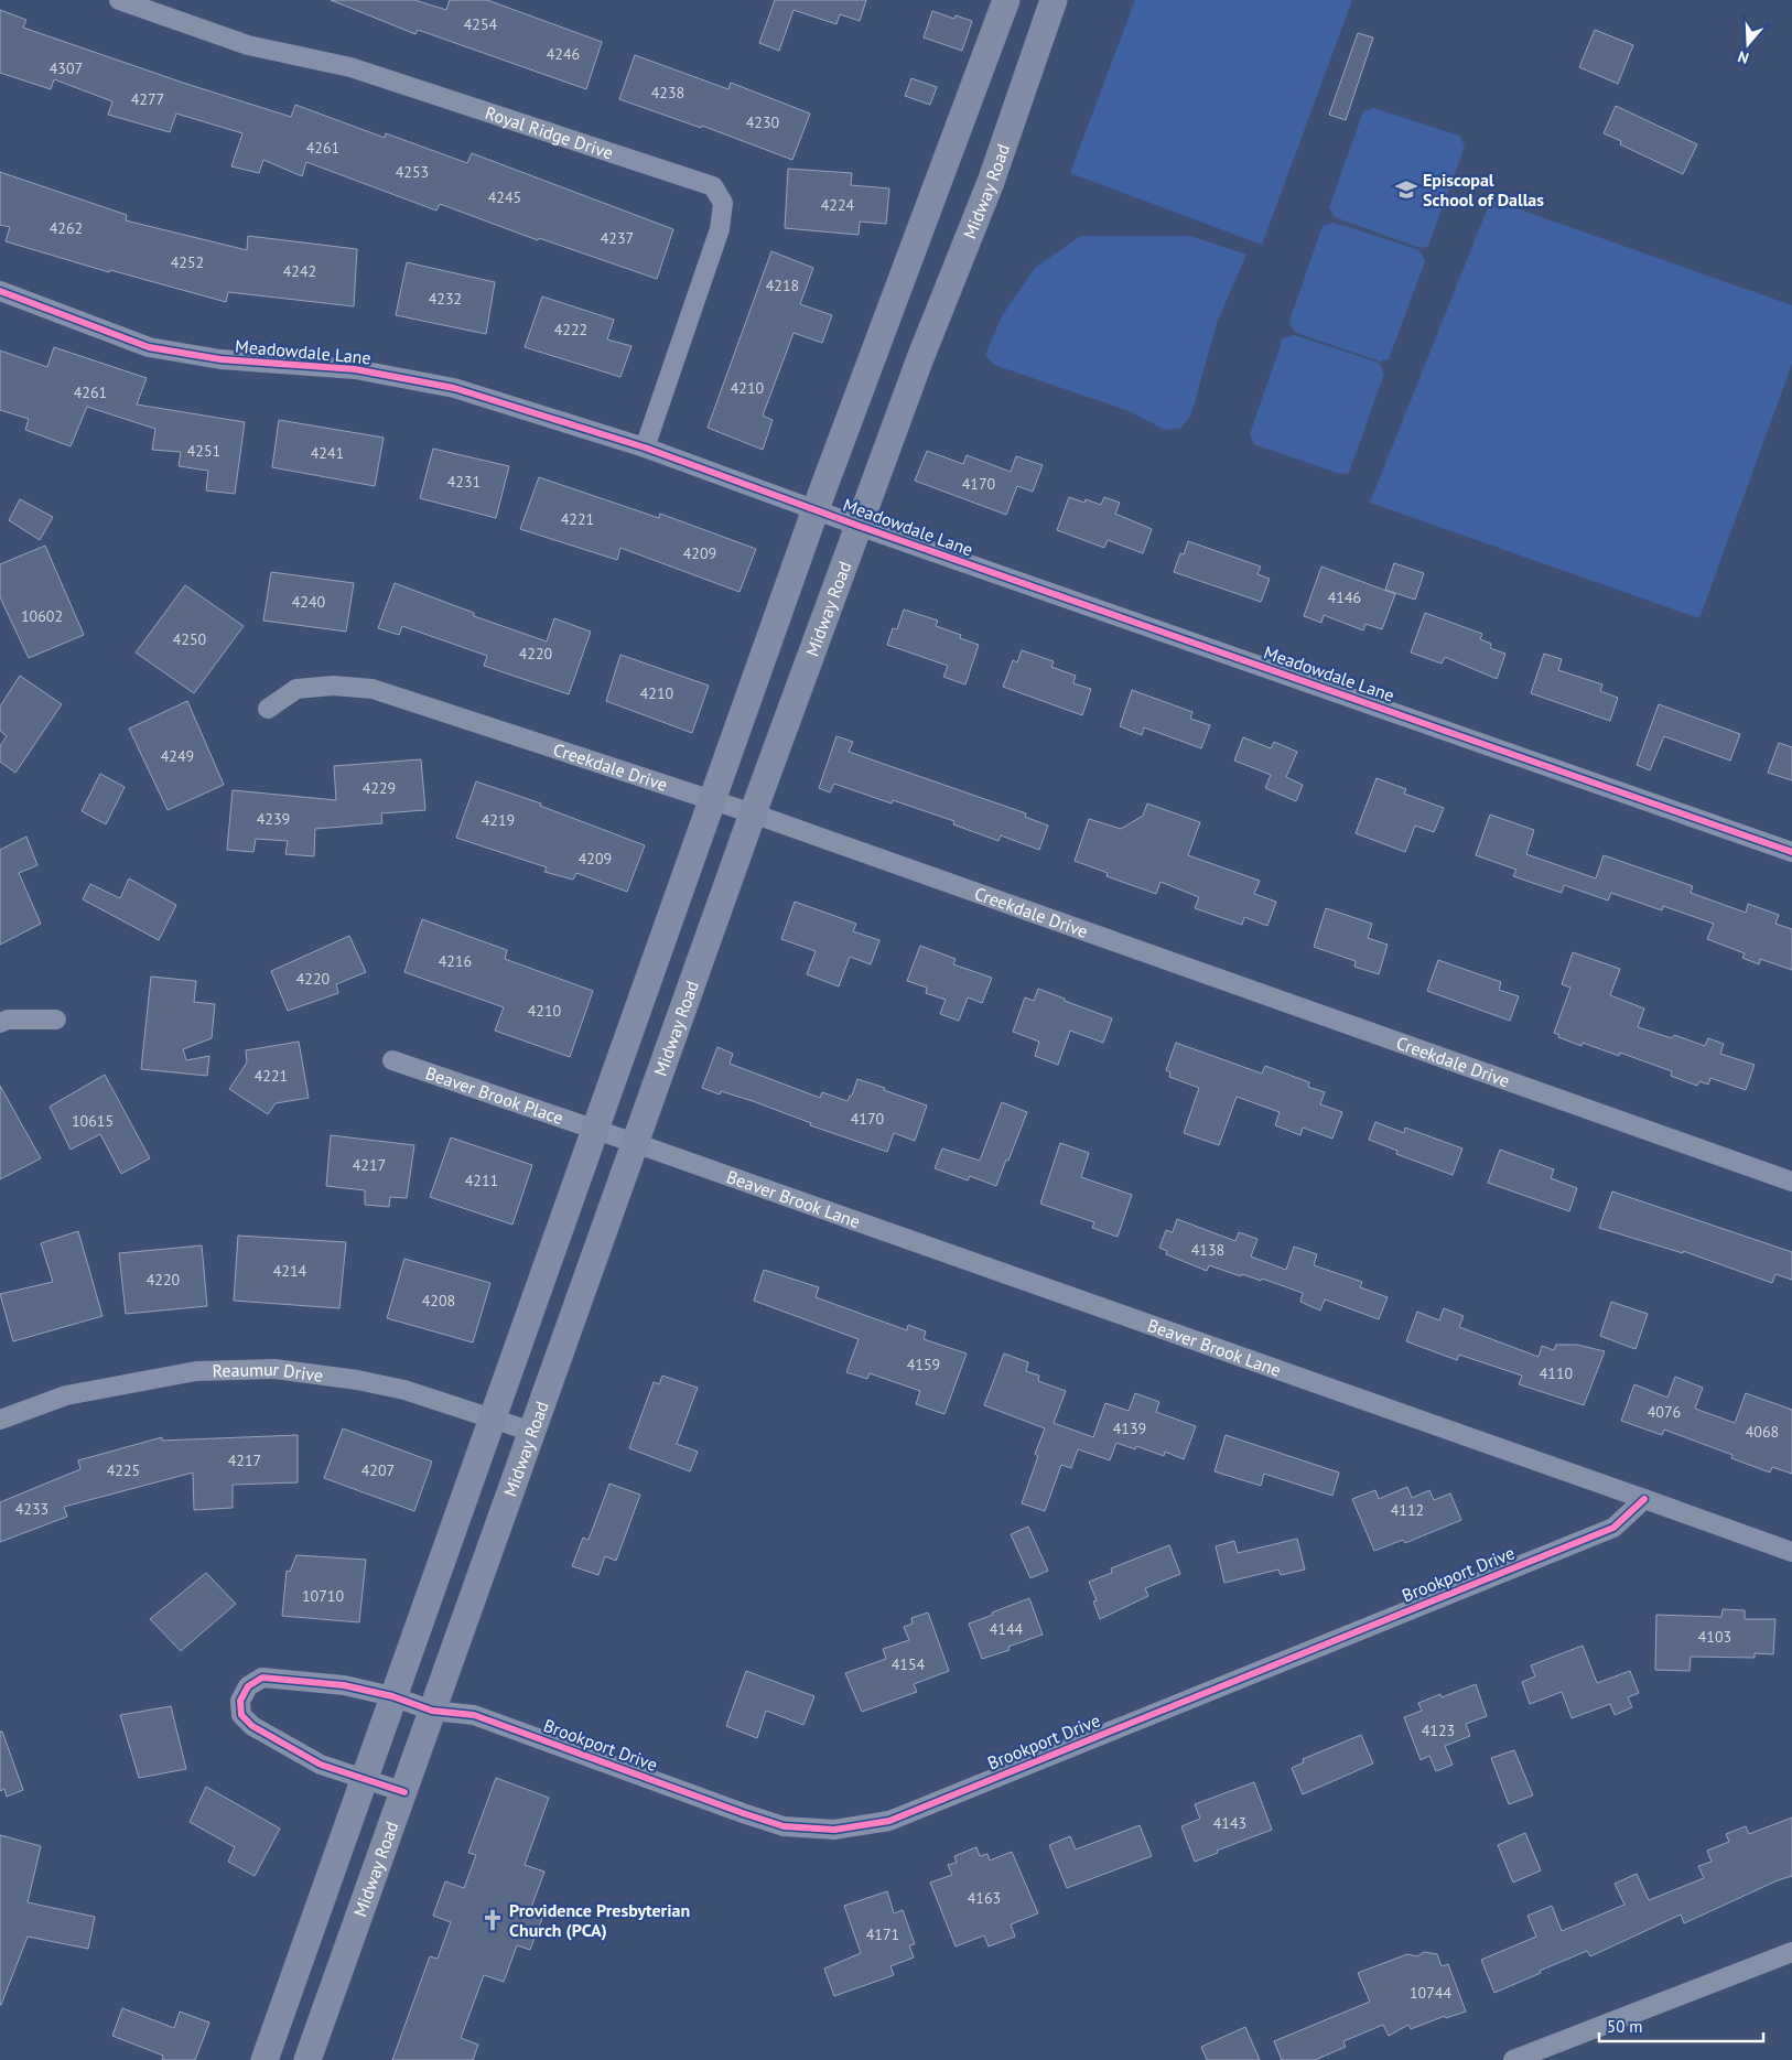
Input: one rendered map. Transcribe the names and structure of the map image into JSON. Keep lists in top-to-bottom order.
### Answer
{
  "streets": {
    "main road": ["Midway Road"],
    "street": [
      "Royal Ridge Drive",
      "Meadowdale Lane",
      "Creekdale Drive",
      "Beaver Brook Place",
      "Beaver Brook Lane",
      "Reaumur Drive",
      "Brookport Drive"
    ]
  },
  "crossings": [
    ["Royal Ridge Drive", "Meadowdale Lane"],
    ["Midway Road", "Meadowdale Lane"],
    ["Midway Road", "Creekdale Drive"],
    ["Midway Road", "Beaver Brook Place"],
    ["Midway Road", "Beaver Brook Lane"],
    ["Midway Road", "Reaumur Drive"],
    ["Midway Road", "Brookport Drive"],
    ["Beaver Brook Place", "Beaver Brook Lane"],
    ["Beaver Brook Lane", "Brookport Drive"]
  ],
  "places": {
    "school or university": ["Episcopal School of Dallas"],
    "church": ["Providence Presbyterian Church (PCA)"]
  },
  "house_numbers": [
    "4254",
    "4246",
    "4307",
    "4238",
    "4277",
    "4230",
    "4261",
    "4253",
    "4245",
    "4224",
    "4262",
    "4237",
    "4252",
    "4242",
    "4218",
    "4232",
    "4222",
    "4210",
    "4261",
    "4251",
    "4241",
    "4231",
    "4170",
    "4221",
    "4209",
    "4146",
    "4240",
    "10602",
    "4250",
    "4220",
    "4210",
    "4249",
    "4229",
    "4239",
    "4219",
    "4209",
    "4216",
    "4220",
    "4210",
    "4221",
    "4170",
    "10615",
    "4217",
    "4211",
    "4138",
    "4214",
    "4220",
    "4208",
    "4159",
    "4110",
    "4076",
    "4139",
    "4068",
    "4217",
    "4225",
    "4207",
    "4233",
    "4112",
    "10710",
    "4144",
    "4103",
    "4154",
    "4123",
    "4143",
    "4163",
    "4171",
    "10744"
  ],
  "scale_bar": "50 m",
  "north": "bottom"
}
